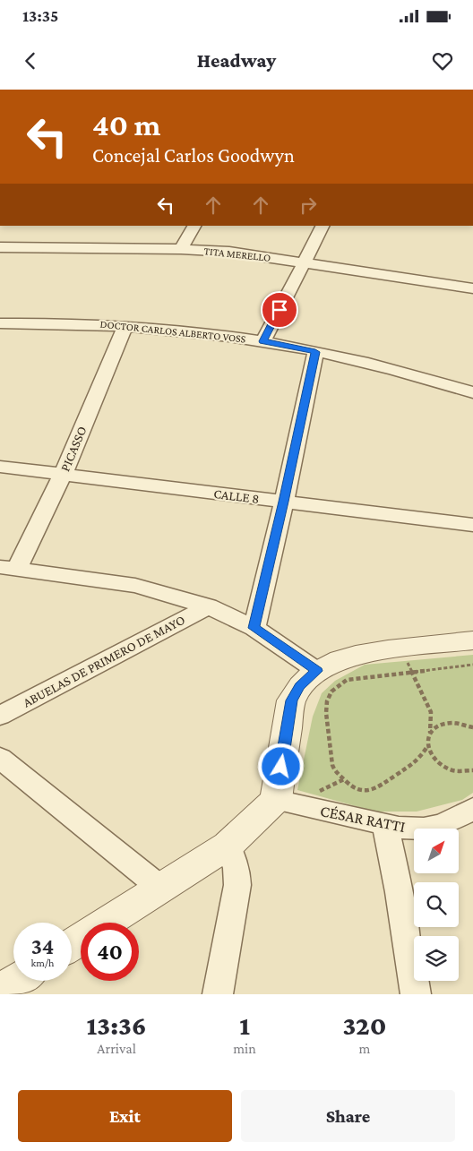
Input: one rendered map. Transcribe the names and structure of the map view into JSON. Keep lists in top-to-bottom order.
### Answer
{
  "streets": {
    "street": [
      "TITA MERELLO",
      "DOCTOR CARLOS ALBERTO VOSS",
      "PICASSO",
      "CALLE 8",
      "ABUELAS DE PRIMERO DE MAYO",
      "CÉSAR RATTI"
    ]
  },
  "crossings": [
    ["DOCTOR CARLOS ALBERTO VOSS", "PICASSO"],
    ["PICASSO", "CALLE 8"]
  ],
  "north": "top right",
  "page": {
    "status": "13:35",
    "header": "Headway",
    "turn": ["40 m", "Concejal Carlos Goodwyn"],
    "speed": "34 km/h",
    "limit": "40",
    "eta": [
      "13:36",
      "Arrival",
      "1",
      "min",
      "320",
      "m"
    ],
    "buttons": ["Exit", "Share"]
  }
}
